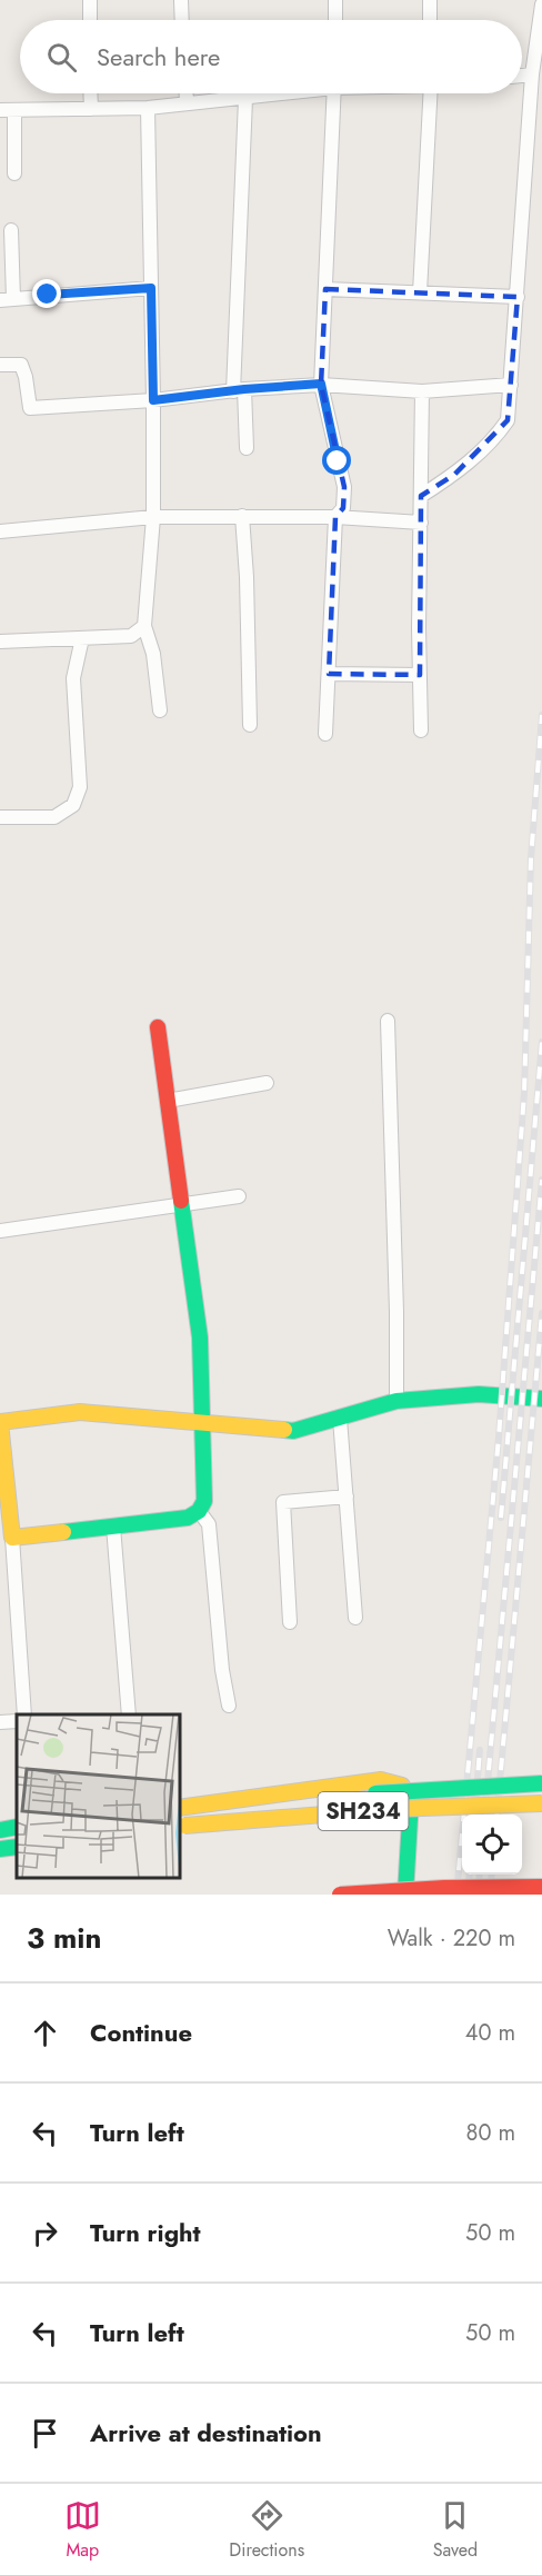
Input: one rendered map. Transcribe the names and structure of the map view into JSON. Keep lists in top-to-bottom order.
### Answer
{
  "streets": {
    "main road": ["SH234"]
  },
  "page": {
    "search": "Search here",
    "heading": ["3 min", "Walk · 220 m"],
    "list": [
      ["Continue", "40 m"],
      ["Turn left", "80 m"],
      ["Turn right", "50 m"],
      ["Turn left", "50 m"],
      "Arrive at destination"
    ],
    "nav": ["Map", "Directions", "Saved"]
  }
}
